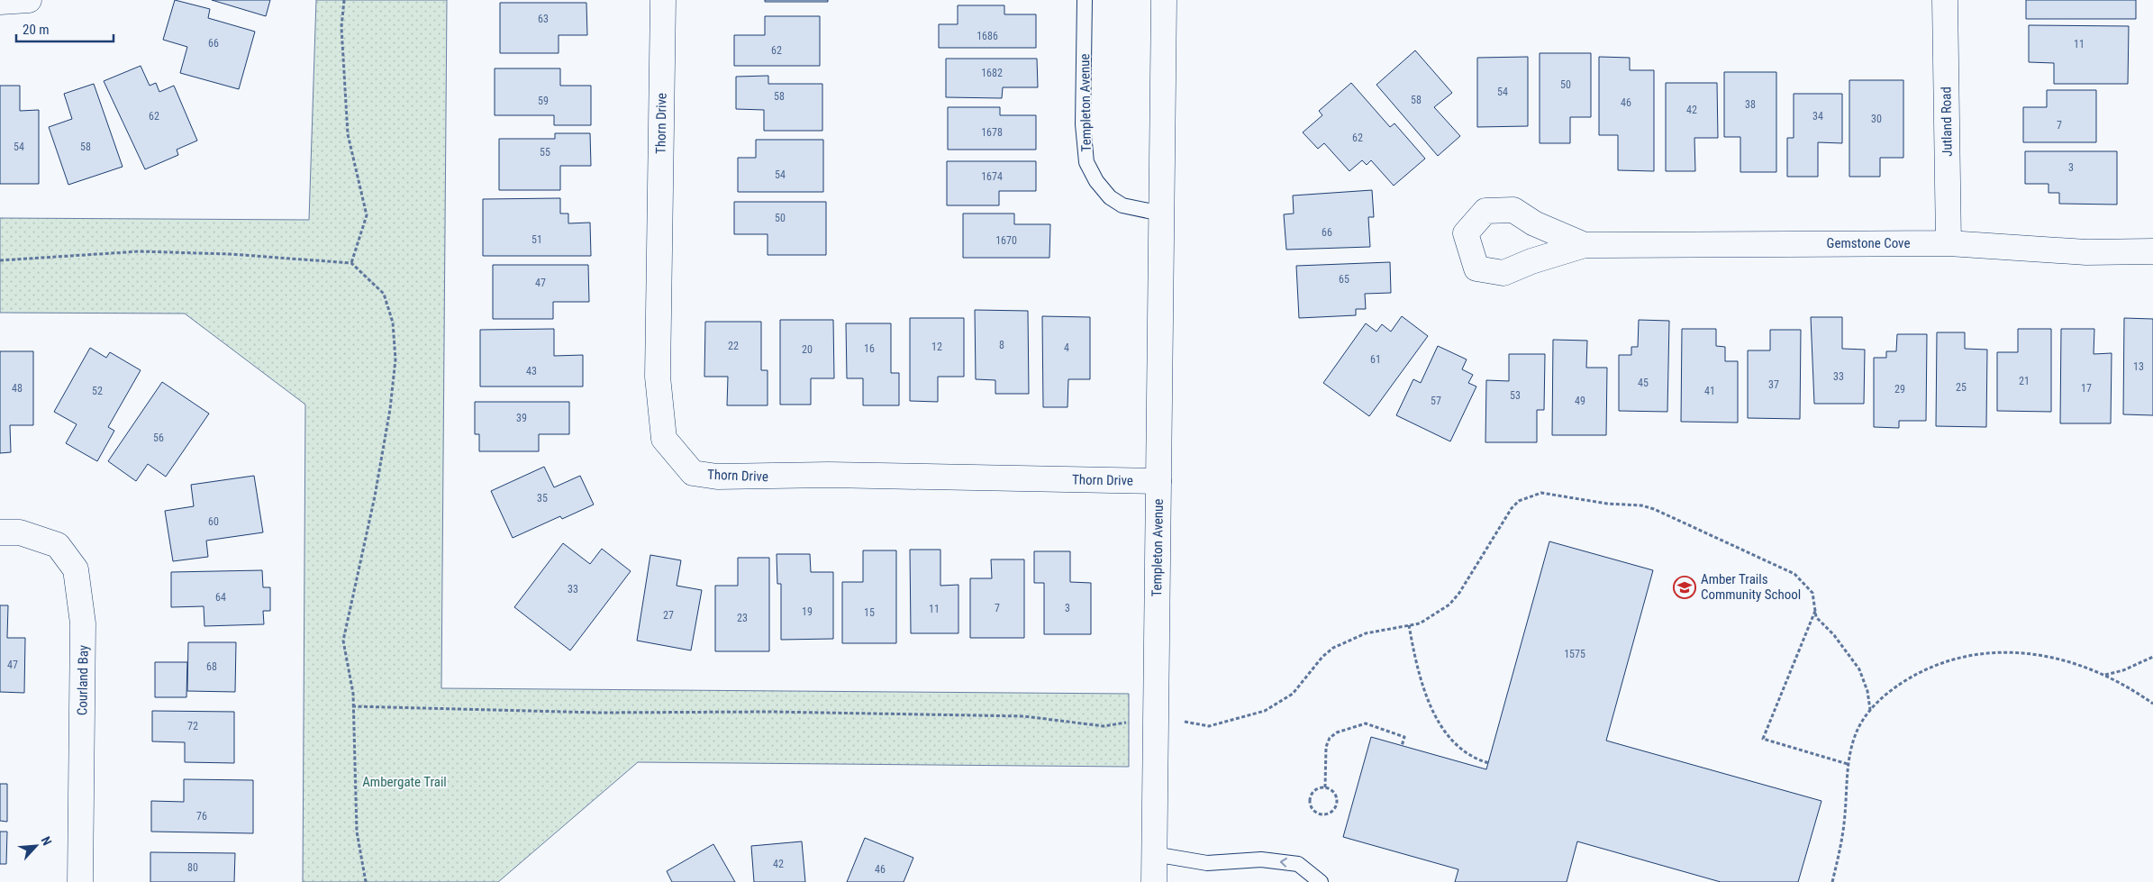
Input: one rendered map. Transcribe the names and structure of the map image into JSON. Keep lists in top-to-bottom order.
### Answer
{
  "streets": {
    "street": [
      "Templeton Avenue",
      "Jutland Road",
      "Thorn Drive",
      "Gemstone Cove",
      "Courland Bay"
    ]
  },
  "crossings": [
    ["Templeton Avenue", "Thorn Drive"],
    ["Jutland Road", "Gemstone Cove"]
  ],
  "parks": ["Ambergate Trail"],
  "places": {
    "school or university": ["Amber Trails Community School"]
  },
  "house_numbers": [
    "63",
    "1686",
    "66",
    "11",
    "62",
    "1682",
    "50",
    "54",
    "58",
    "58",
    "59",
    "46",
    "38",
    "42",
    "62",
    "34",
    "30",
    "7",
    "1678",
    "62",
    "54",
    "58",
    "55",
    "3",
    "54",
    "1674",
    "50",
    "66",
    "51",
    "1670",
    "65",
    "47",
    "8",
    "22",
    "12",
    "4",
    "16",
    "20",
    "61",
    "13",
    "43",
    "33",
    "21",
    "45",
    "37",
    "25",
    "48",
    "17",
    "29",
    "52",
    "41",
    "53",
    "57",
    "49",
    "39",
    "56",
    "35",
    "60",
    "33",
    "64",
    "7",
    "3",
    "11",
    "19",
    "15",
    "27",
    "23",
    "1575",
    "47",
    "68",
    "72",
    "76",
    "42",
    "80",
    "46"
  ],
  "scale_bar": "20 m",
  "north": "top right"
}
